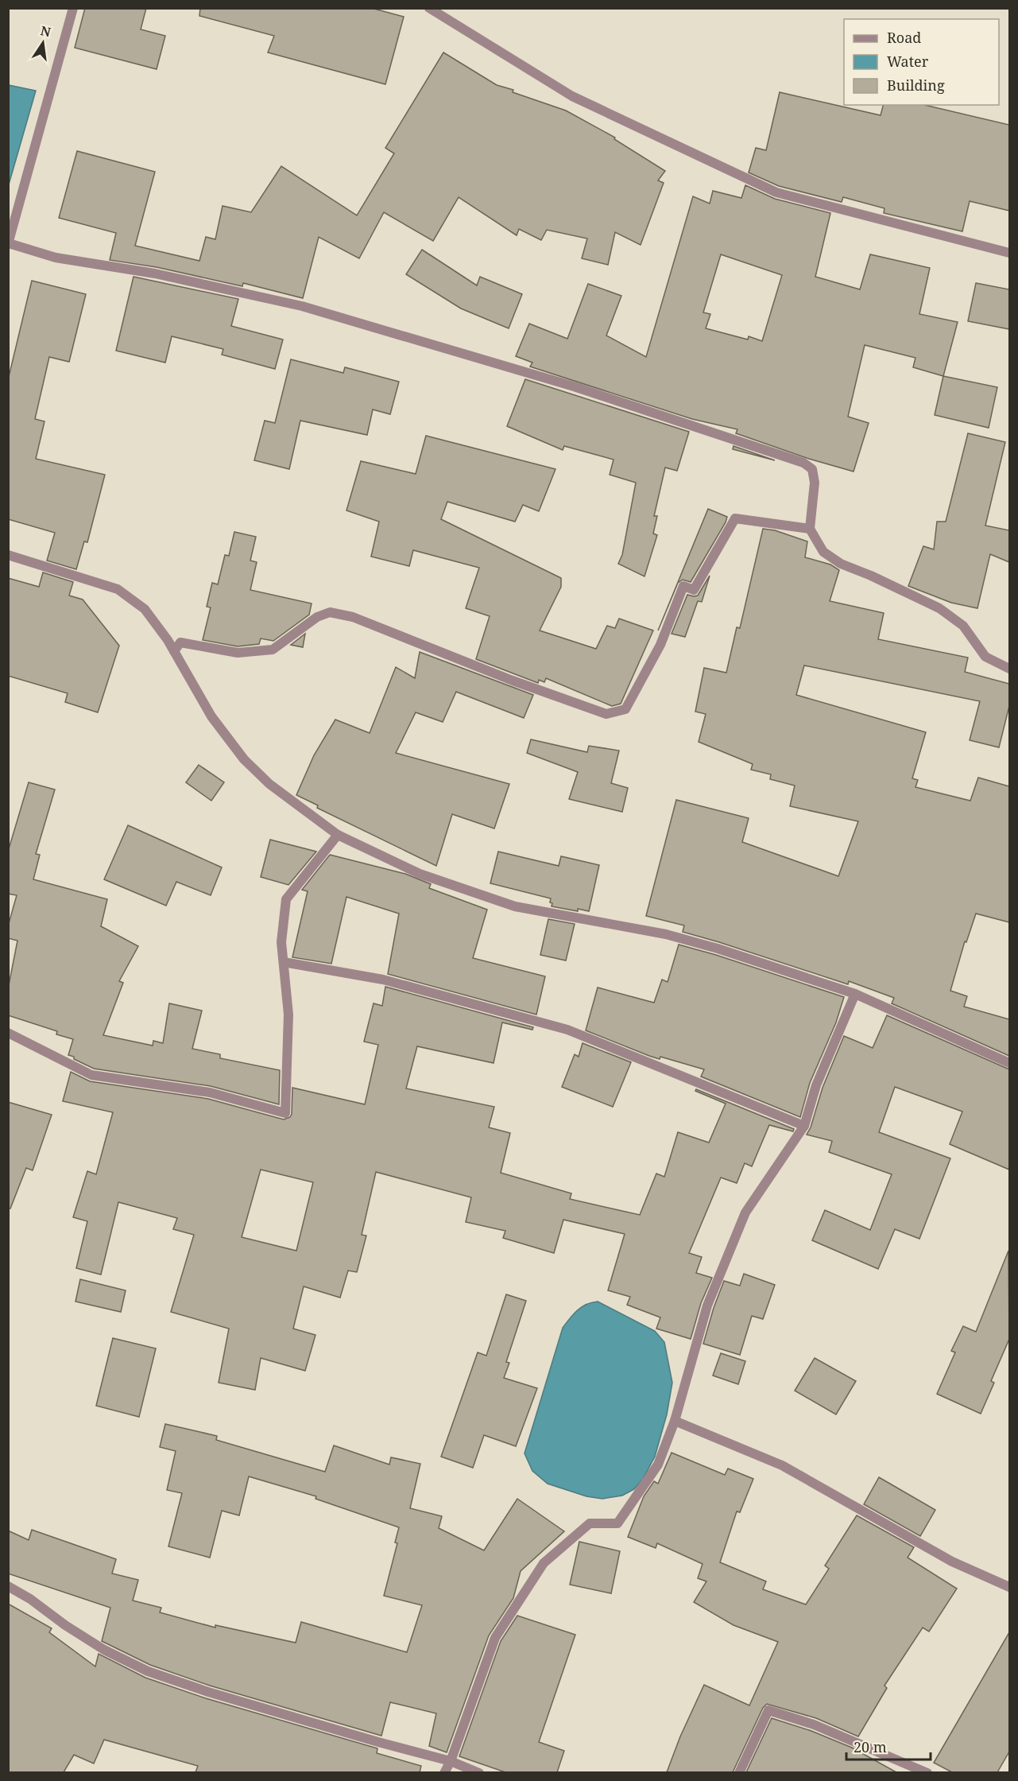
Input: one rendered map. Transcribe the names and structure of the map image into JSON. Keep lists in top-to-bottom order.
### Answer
{
  "legend": ["Road", "Water", "Building"],
  "scale_bar": "20 m",
  "north": "top"
}
